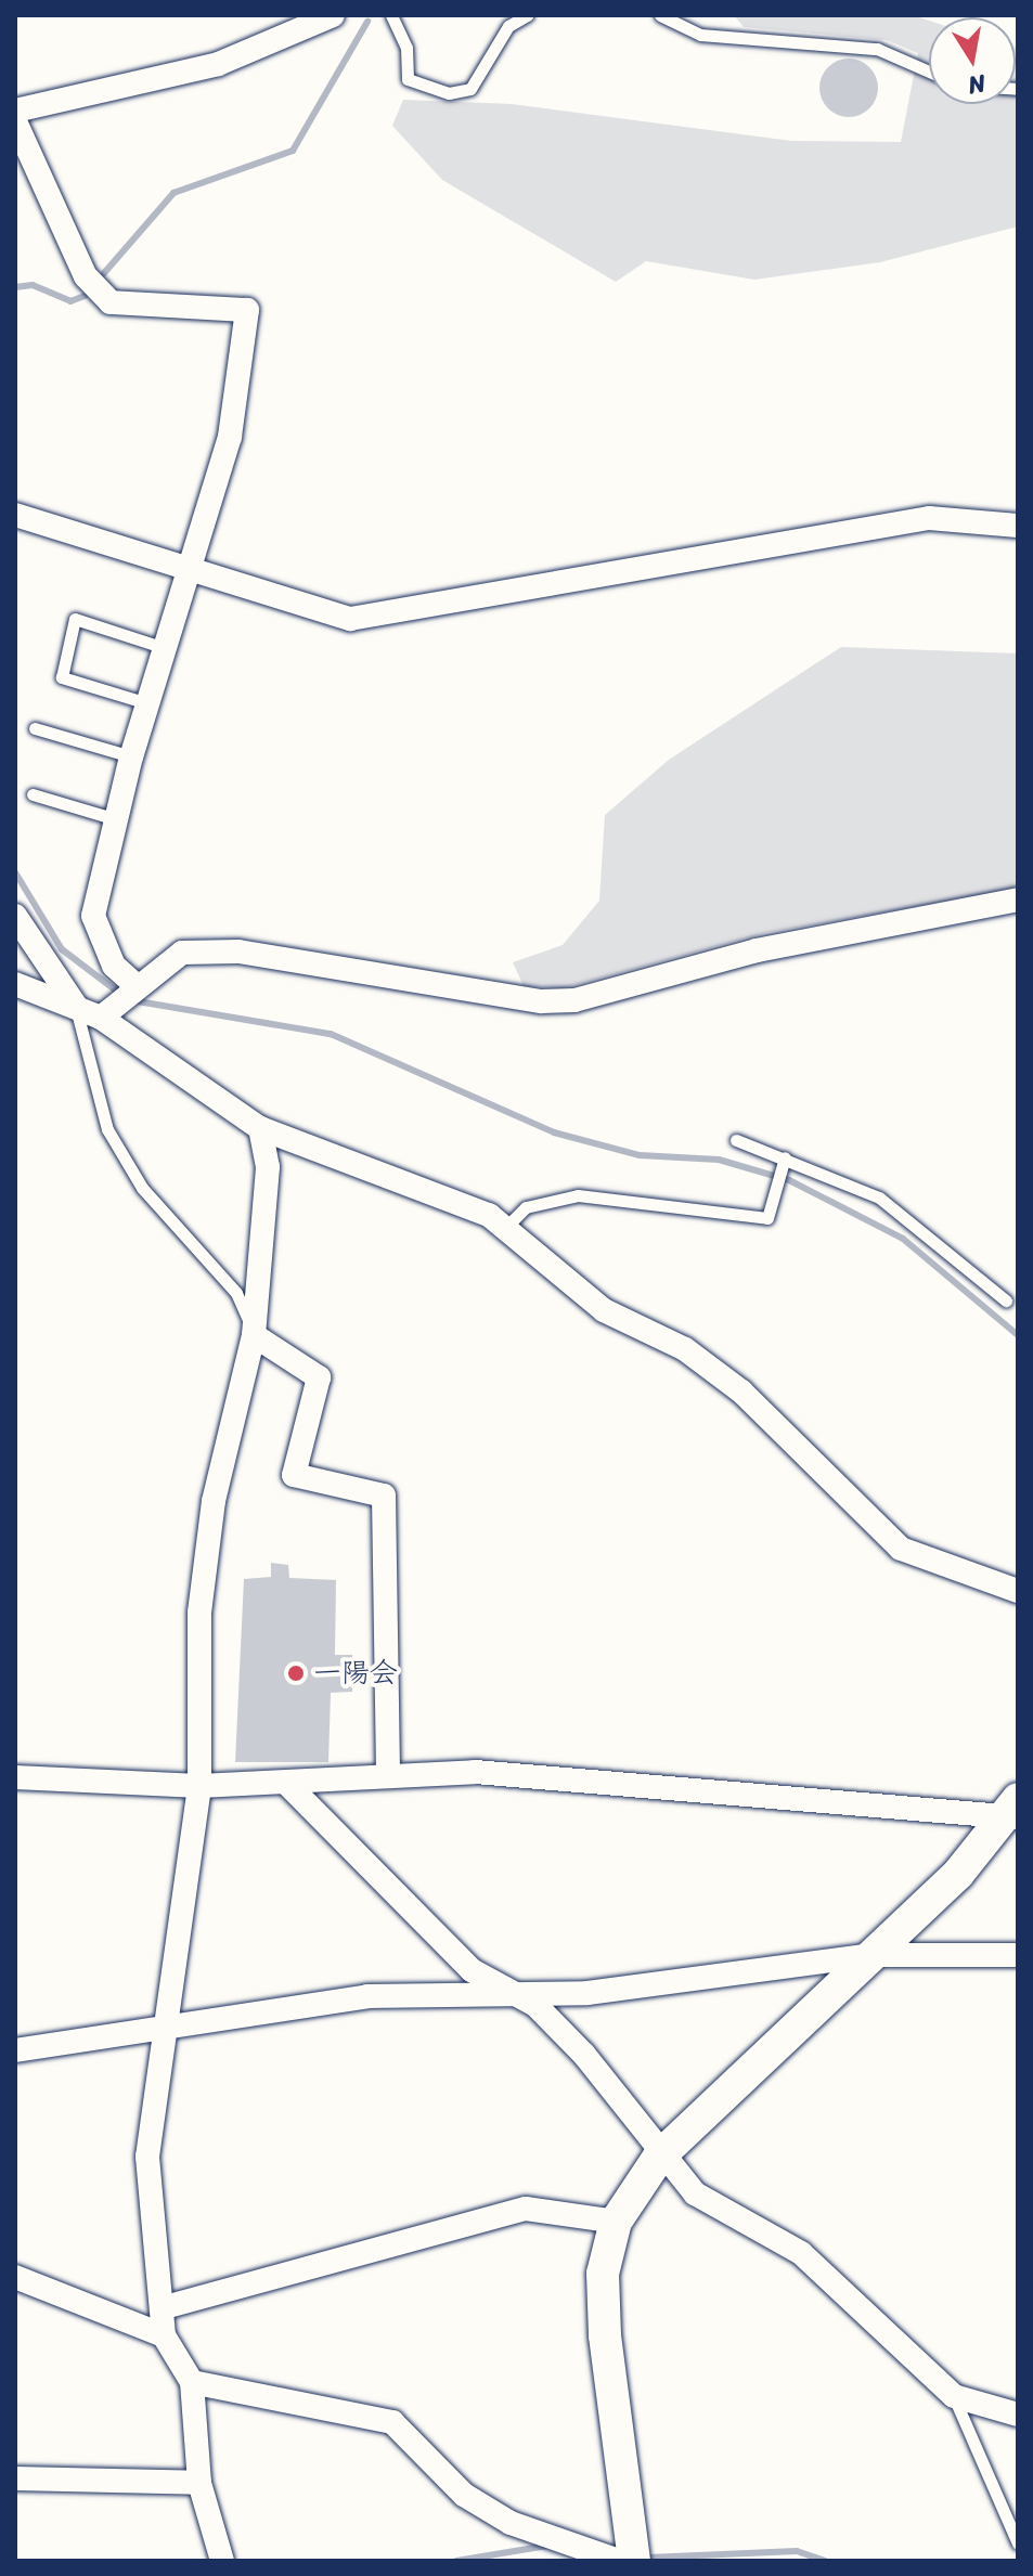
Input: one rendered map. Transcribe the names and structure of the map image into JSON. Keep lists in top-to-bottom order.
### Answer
{
  "places": ["一陽会"],
  "north": "bottom"
}
